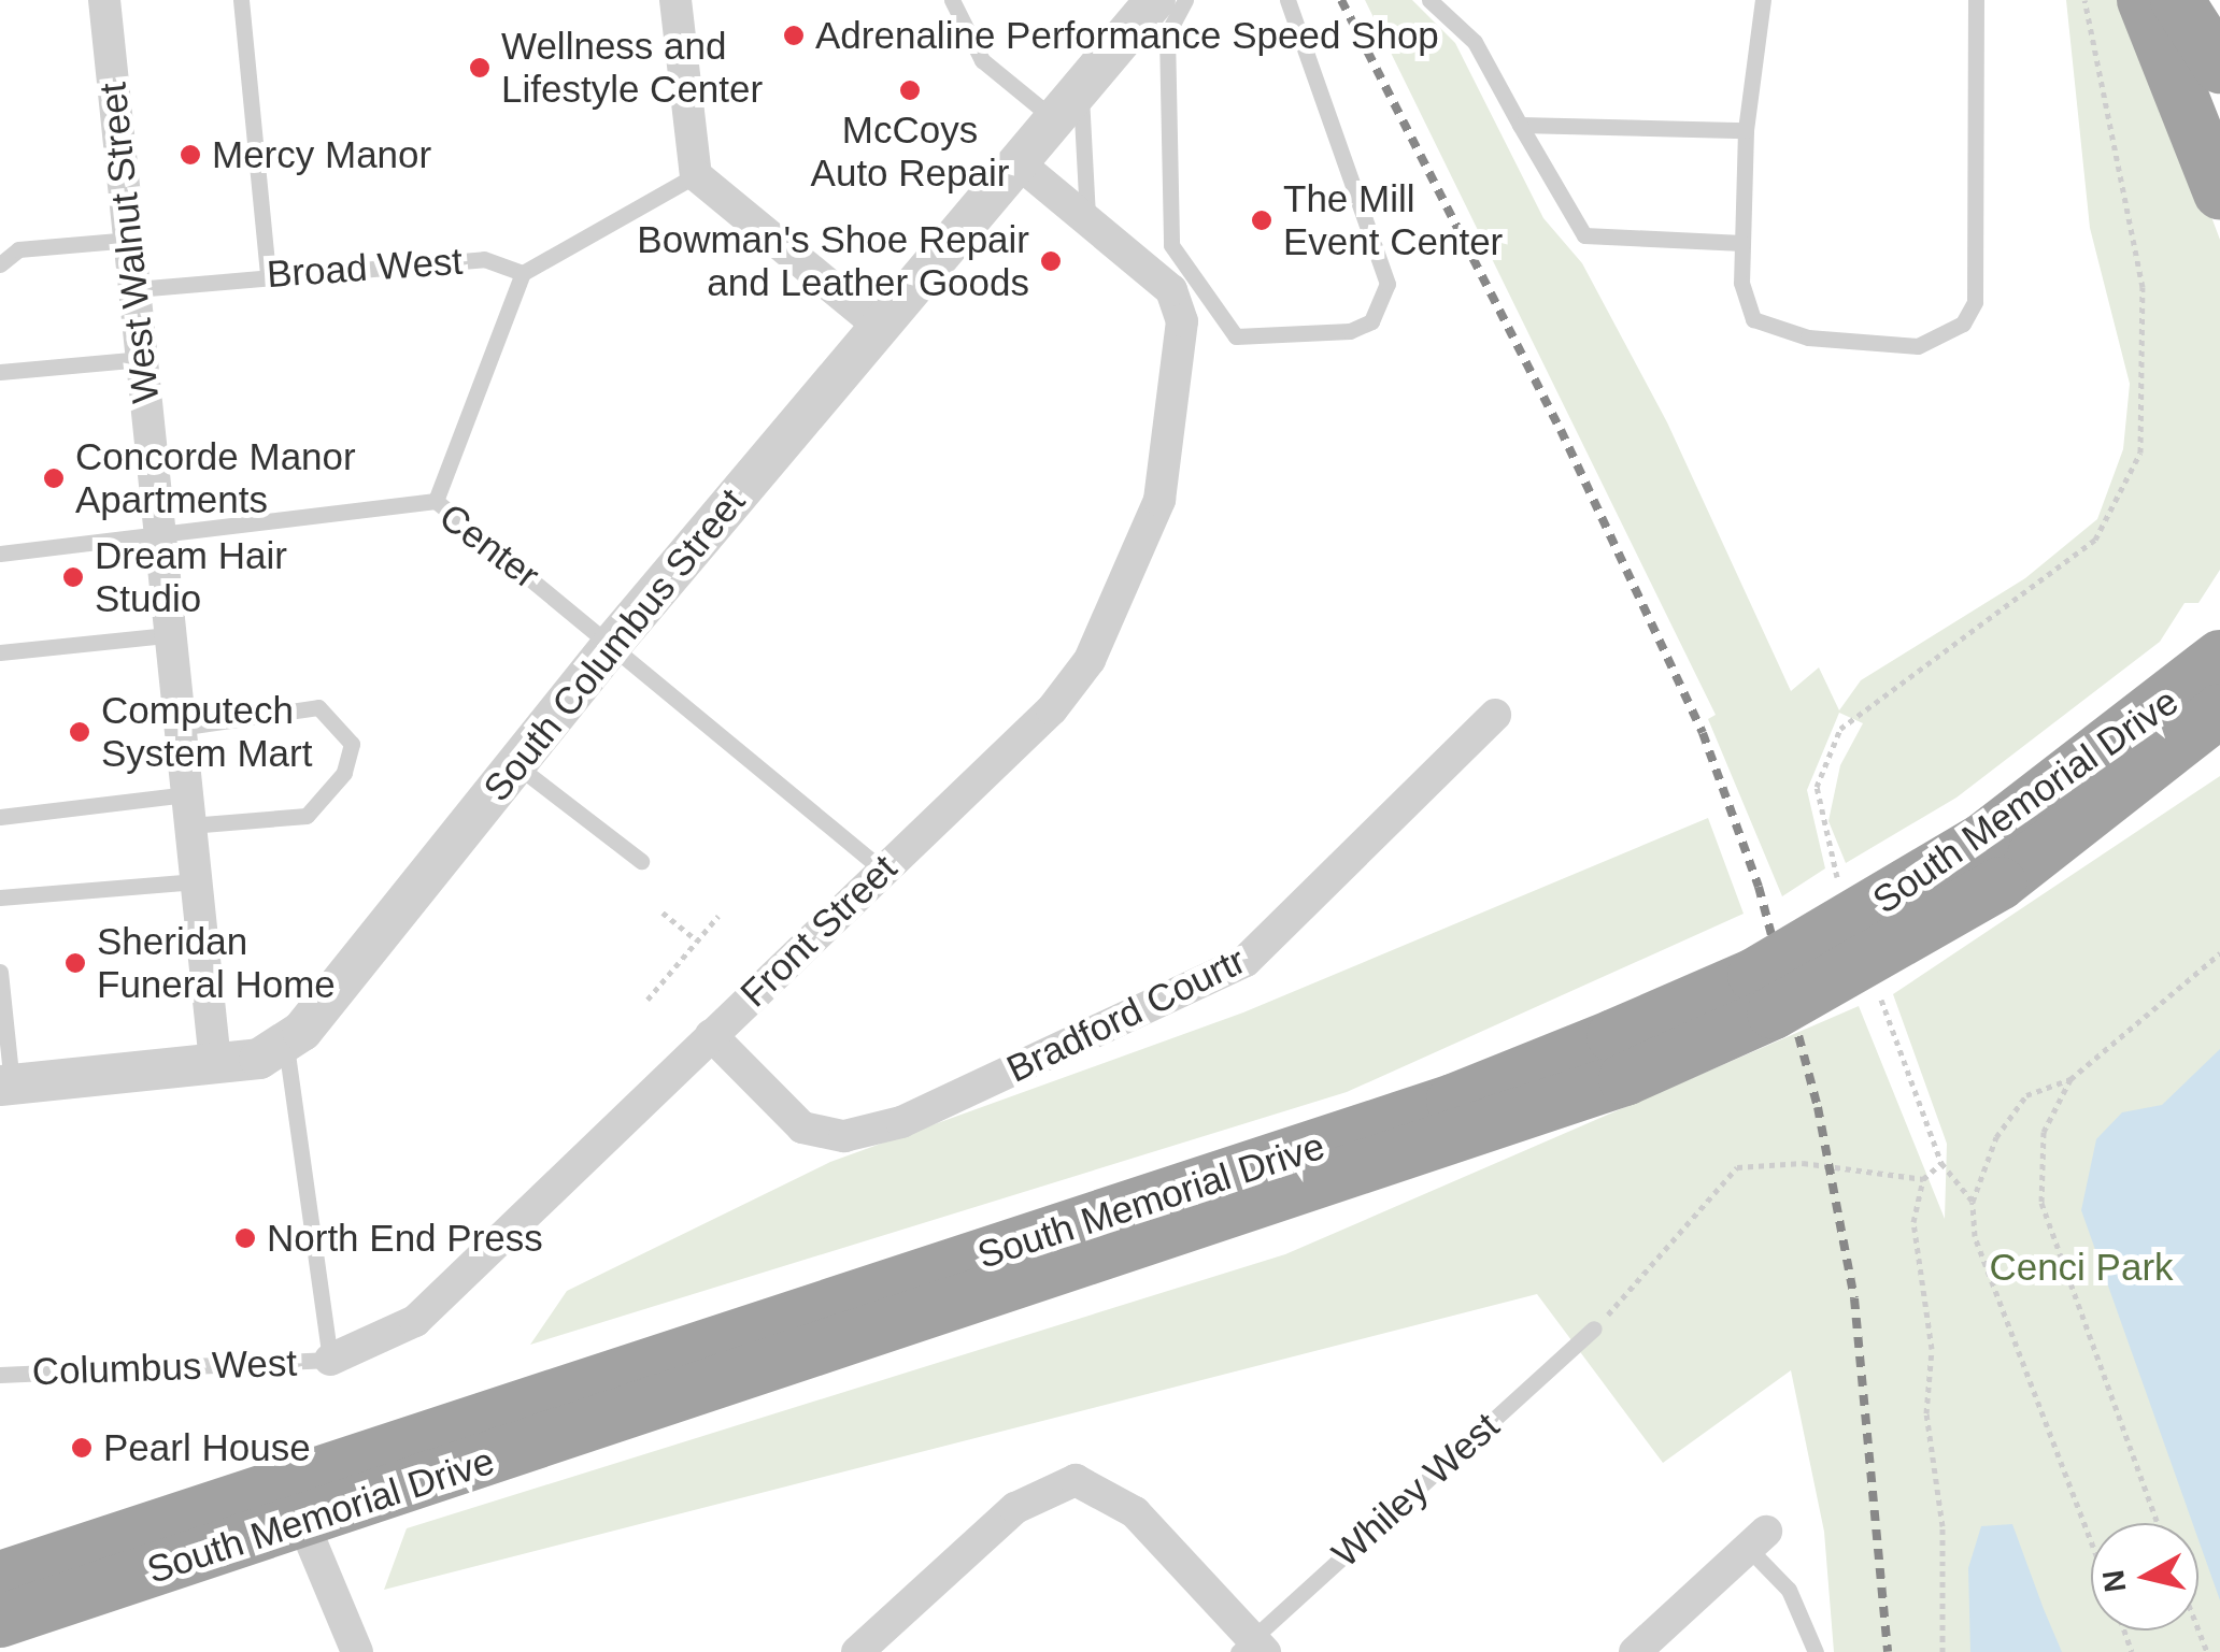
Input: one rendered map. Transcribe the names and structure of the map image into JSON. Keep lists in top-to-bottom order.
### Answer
{
  "streets": {
    "highway": ["South Memorial Drive"],
    "street": [
      "West Walnut Street",
      "South Columbus Street",
      "Front Street",
      "Bradford Courtr"
    ],
    "lane": [
      "Broad West",
      "Center",
      "Columbus West",
      "Whiley West"
    ]
  },
  "crossings": [
    ["West Walnut Street", "Broad West"],
    ["West Walnut Street", "Center"],
    ["Center", "South Columbus Street"],
    ["Center", "Front Street"],
    ["South Columbus Street", "Front Street"],
    ["Front Street", "Bradford Courtr"],
    ["Front Street", "Columbus West"]
  ],
  "parks": ["Cenci Park"],
  "places": [
    "Adrenaline Performance Speed Shop",
    "Wellness and Lifestyle Center",
    "McCoys Auto Repair",
    "Mercy Manor",
    "The Mill Event Center",
    "Bowman's Shoe Repair and Leather Goods",
    "Concorde Manor Apartments",
    "Dream Hair Studio",
    "Computech System Mart",
    "Sheridan Funeral Home",
    "North End Press",
    "Pearl House"
  ],
  "north": "left"
}
